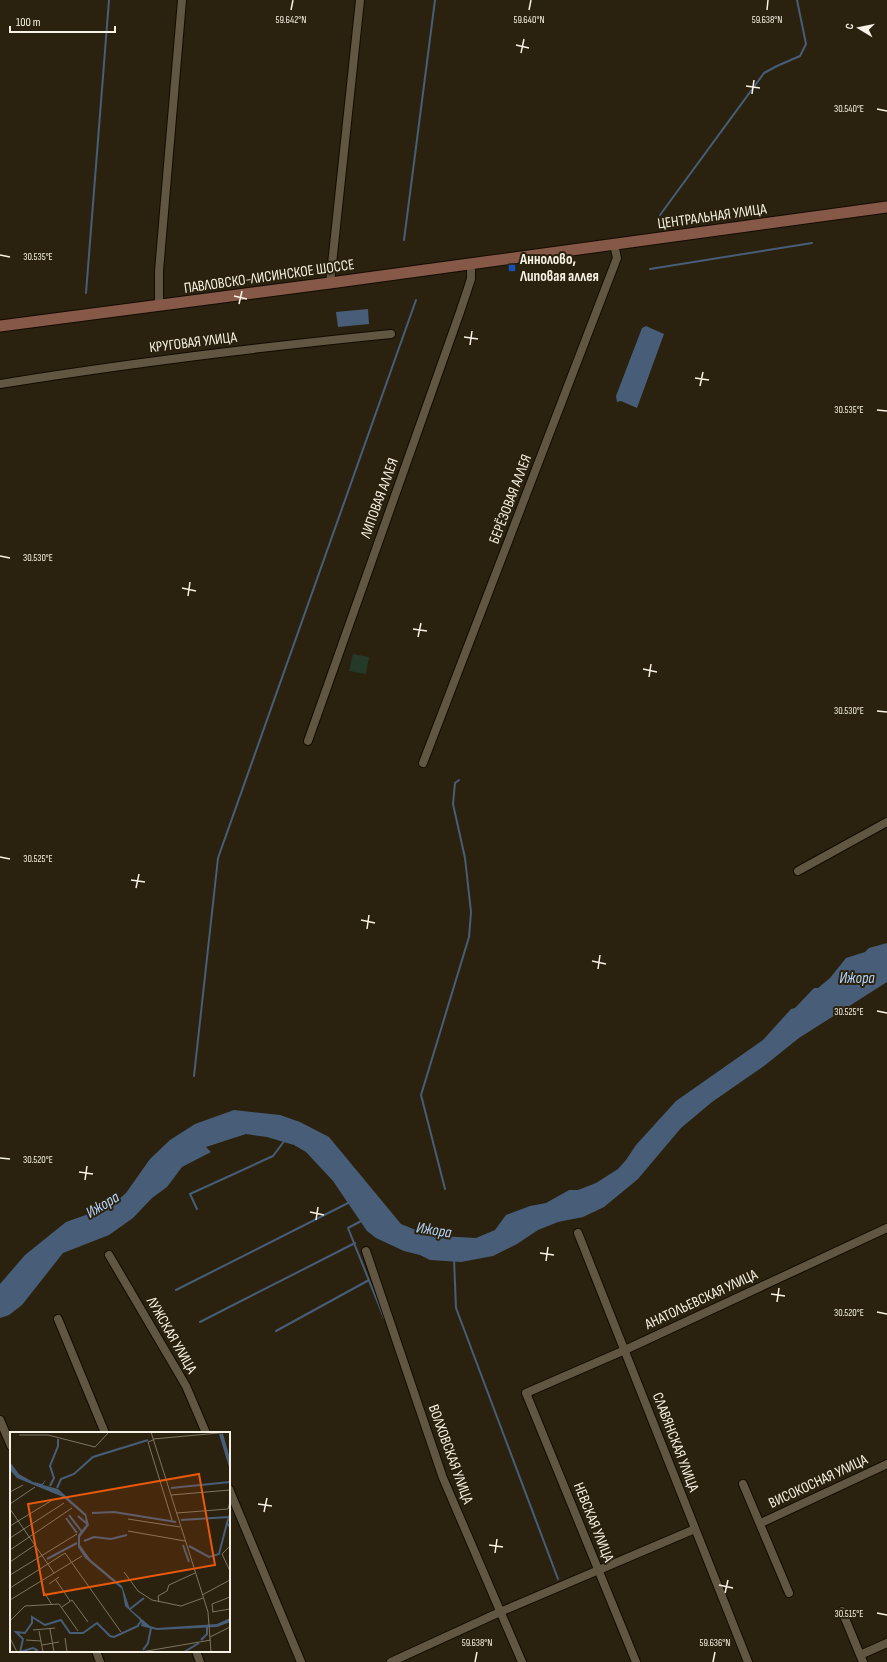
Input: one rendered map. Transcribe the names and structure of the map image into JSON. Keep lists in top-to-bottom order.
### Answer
{
  "streets": {
    "main road": ["ЦЕНТРАЛЬНАЯ УЛИЦА", "ПАВЛОВСКО-ЛИСИНСКОЕ ШОССЕ"],
    "street": [
      "КРУГОВАЯ УЛИЦА",
      "ЛИПОВАЯ АЛЛЕЯ",
      "БЕРЁЗОВАЯ АЛЛЕЯ",
      "АНАТОЛЬЕВСКАЯ УЛИЦА",
      "ЛУЖСКАЯ УЛИЦА",
      "СЛАВЯНСКАЯ УЛИЦА",
      "ВОЛХОВСКАЯ УЛИЦА",
      "ВИСОКОСНАЯ УЛИЦА",
      "НЕВСКАЯ УЛИЦА"
    ]
  },
  "crossings": [
    ["ЦЕНТРАЛЬНАЯ УЛИЦА", "ПАВЛОВСКО-ЛИСИНСКОЕ ШОССЕ"],
    ["ЦЕНТРАЛЬНАЯ УЛИЦА", "БЕРЁЗОВАЯ АЛЛЕЯ"],
    ["ПАВЛОВСКО-ЛИСИНСКОЕ ШОССЕ", "ЛИПОВАЯ АЛЛЕЯ"],
    ["АНАТОЛЬЕВСКАЯ УЛИЦА", "СЛАВЯНСКАЯ УЛИЦА"],
    ["АНАТОЛЬЕВСКАЯ УЛИЦА", "НЕВСКАЯ УЛИЦА"]
  ],
  "water": ["Ижора"],
  "places": {
    "transit": ["Аннолово, Липовая аллея"]
  },
  "scale_bar": "100 m",
  "north": "left",
  "coordinates": [
    "59.642°N",
    "59.640°N",
    "59.638°N",
    "30.540°E",
    "30.535°E",
    "30.530°E",
    "30.525°E",
    "30.520°E",
    "30.515°E",
    "59.636°N"
  ]
}
